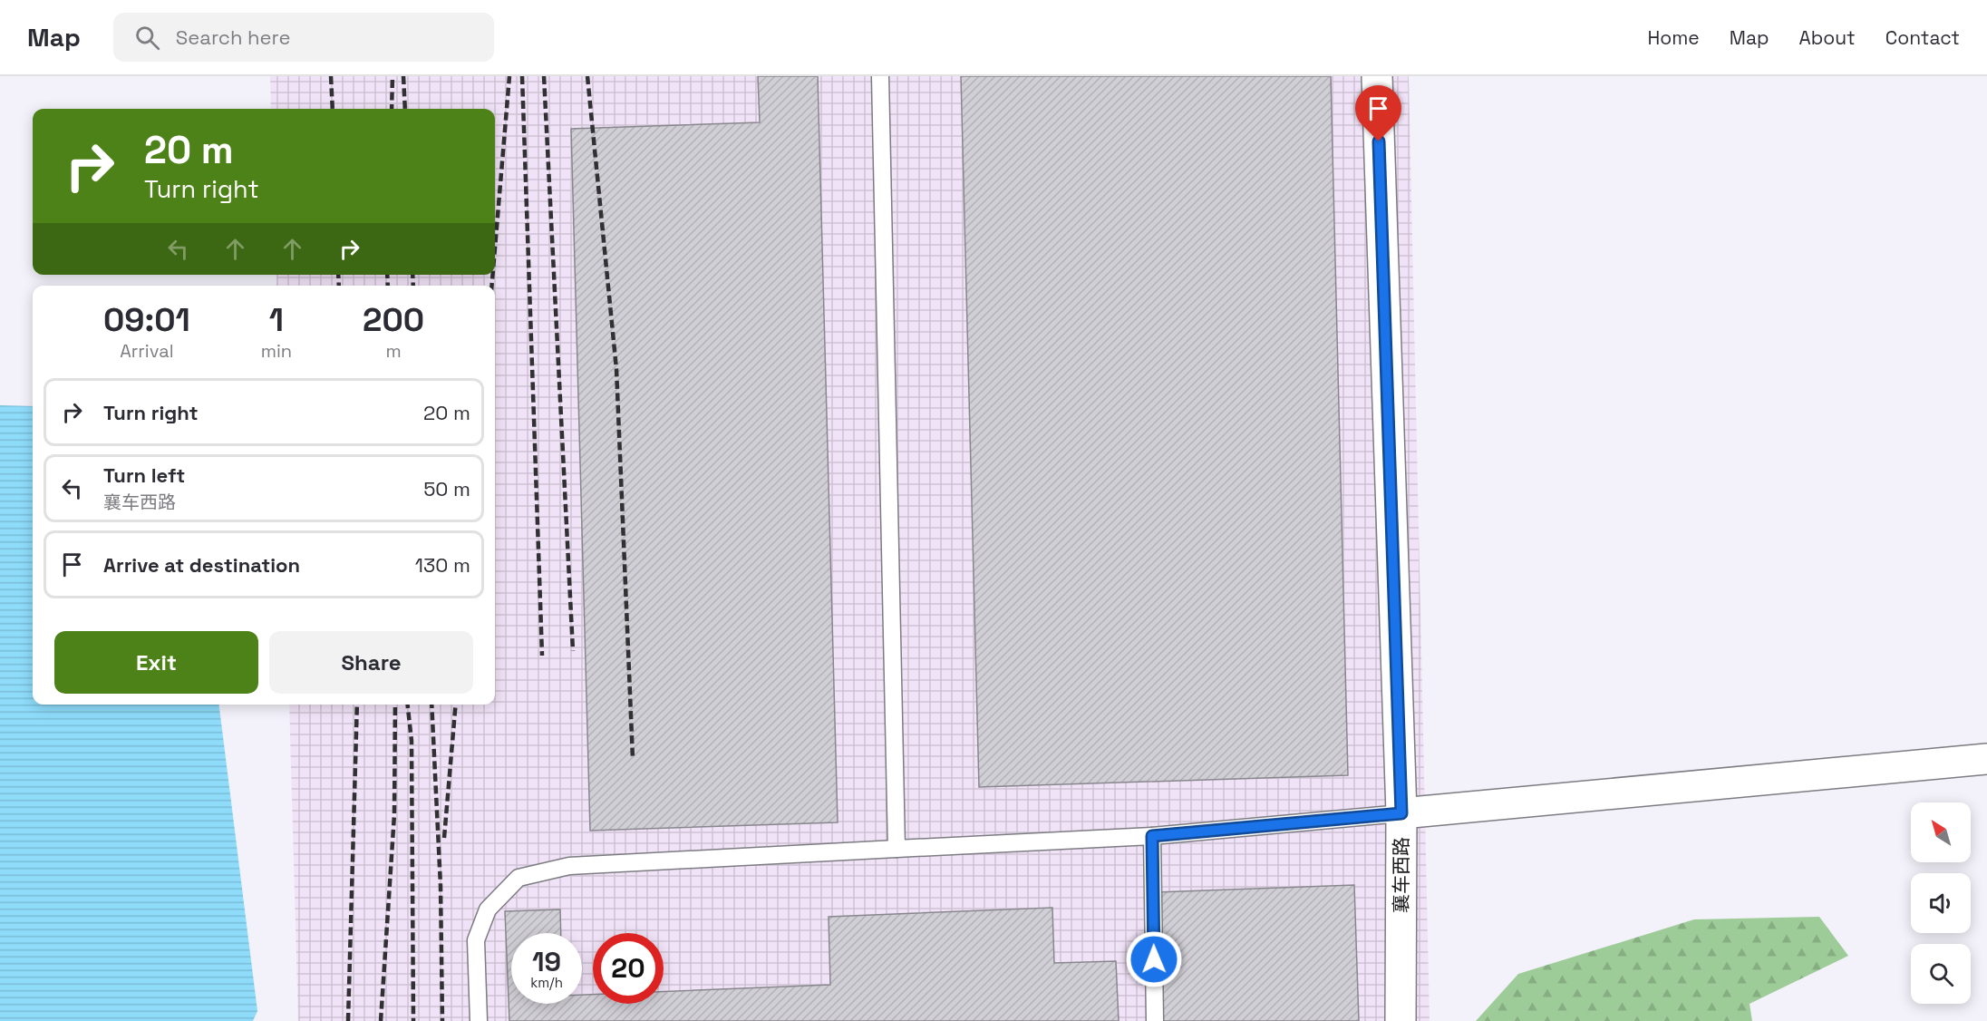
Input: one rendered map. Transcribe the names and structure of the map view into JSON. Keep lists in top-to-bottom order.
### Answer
{
  "streets": {
    "street": ["襄车西路"]
  },
  "north": "top left",
  "page": {
    "header": "Map",
    "search": "Search here",
    "nav": [
      "Home",
      "Map",
      "About",
      "Contact"
    ],
    "turn": ["20 m", "Turn right"],
    "eta": [
      "09:01",
      "Arrival",
      "1",
      "min",
      "200",
      "m"
    ],
    "list": [
      {
        "name": "Turn right",
        "value": "20 m"
      },
      {
        "name": "Turn left",
        "note": "襄车西路",
        "value": "50 m"
      },
      {
        "name": "Arrive at destination",
        "value": "130 m"
      }
    ],
    "buttons": ["Exit", "Share"],
    "speed": "19 km/h",
    "limit": "20"
  }
}
